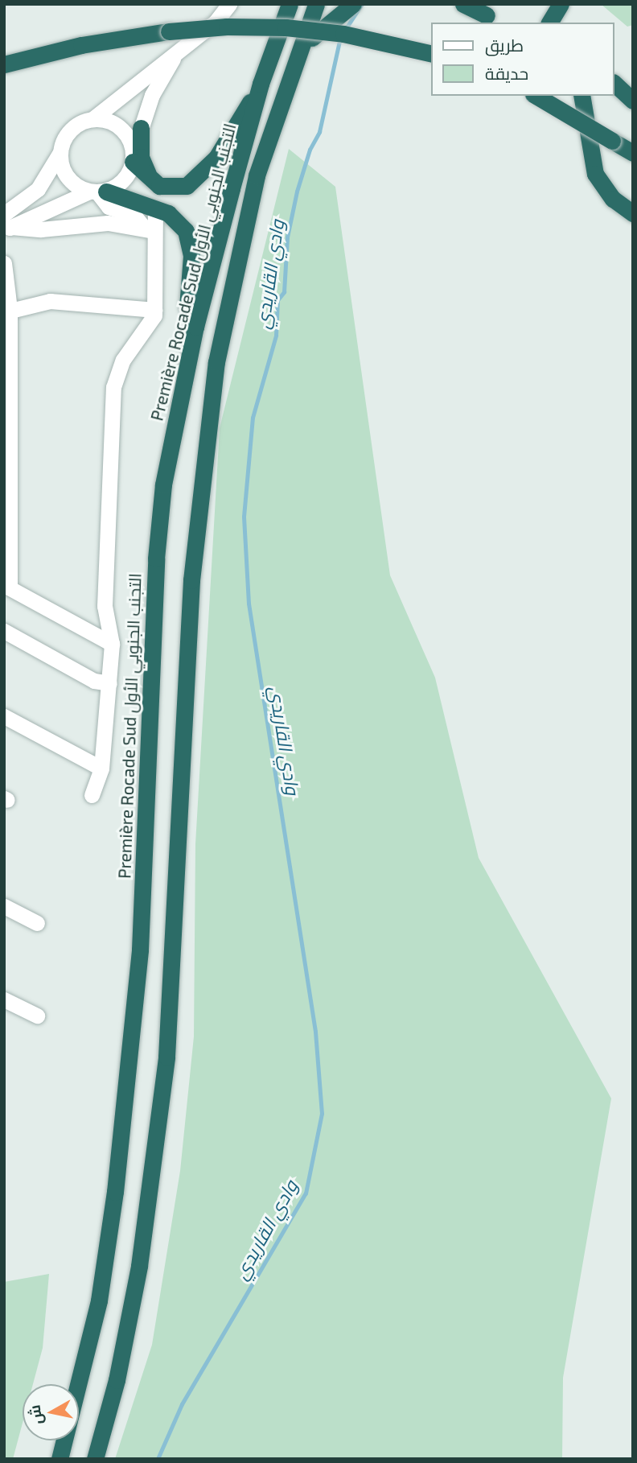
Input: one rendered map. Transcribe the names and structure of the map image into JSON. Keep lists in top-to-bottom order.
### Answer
{
  "streets": {
    "highway": ["Première Rocade Sud التجنب الجنوبي الأول"]
  },
  "water": ["وادي القاريدي"],
  "legend": ["طريق", "حديقة"],
  "north": "left"
}
